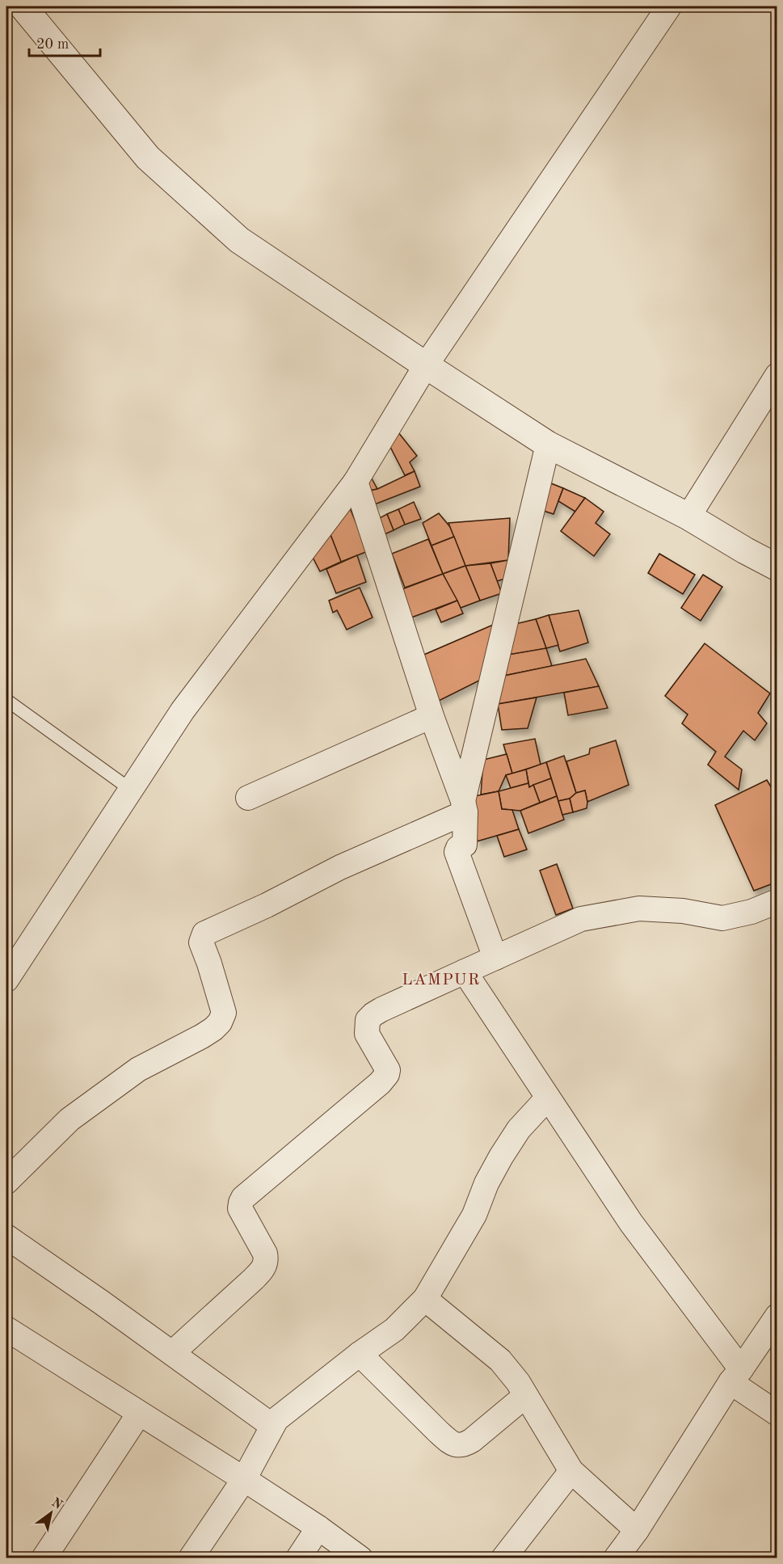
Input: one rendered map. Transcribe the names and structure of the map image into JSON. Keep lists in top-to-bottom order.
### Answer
{
  "districts": ["LAMPUR"],
  "scale_bar": "20 m",
  "north": "top right"
}
